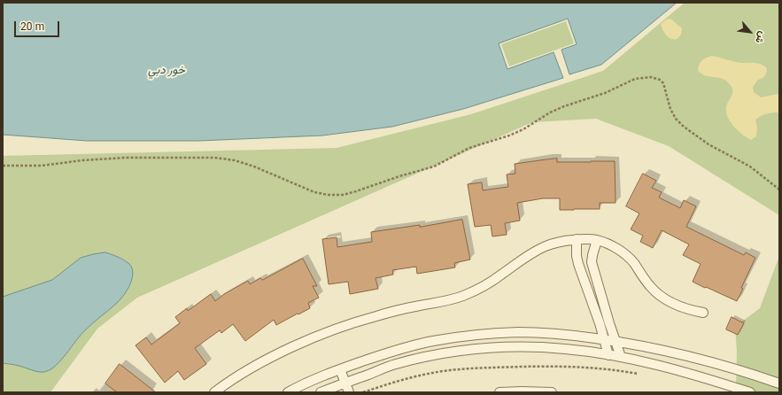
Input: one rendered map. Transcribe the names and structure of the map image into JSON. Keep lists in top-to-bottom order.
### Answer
{
  "water": ["خور دبي"],
  "scale_bar": "20 m",
  "north": "bottom right"
}
